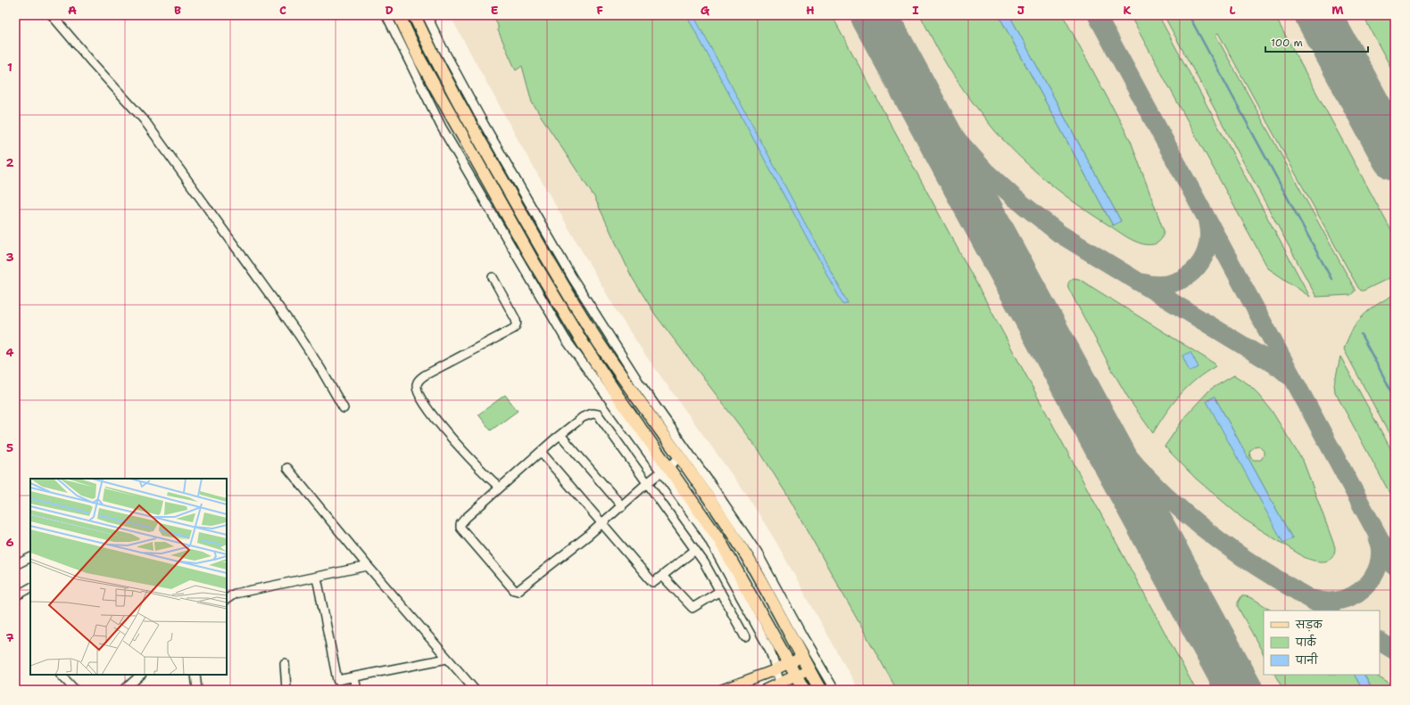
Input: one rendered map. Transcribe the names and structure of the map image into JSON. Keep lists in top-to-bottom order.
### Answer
{
  "legend": ["सड़क", "पार्क", "पानी"],
  "scale_bar": "100 m",
  "grid": {
    "columns": [
      "A",
      "B",
      "C",
      "D",
      "E",
      "F",
      "G",
      "H",
      "I",
      "J",
      "K",
      "L",
      "M"
    ],
    "rows": [
      "1",
      "2",
      "3",
      "4",
      "5",
      "6",
      "7"
    ]
  }
}
